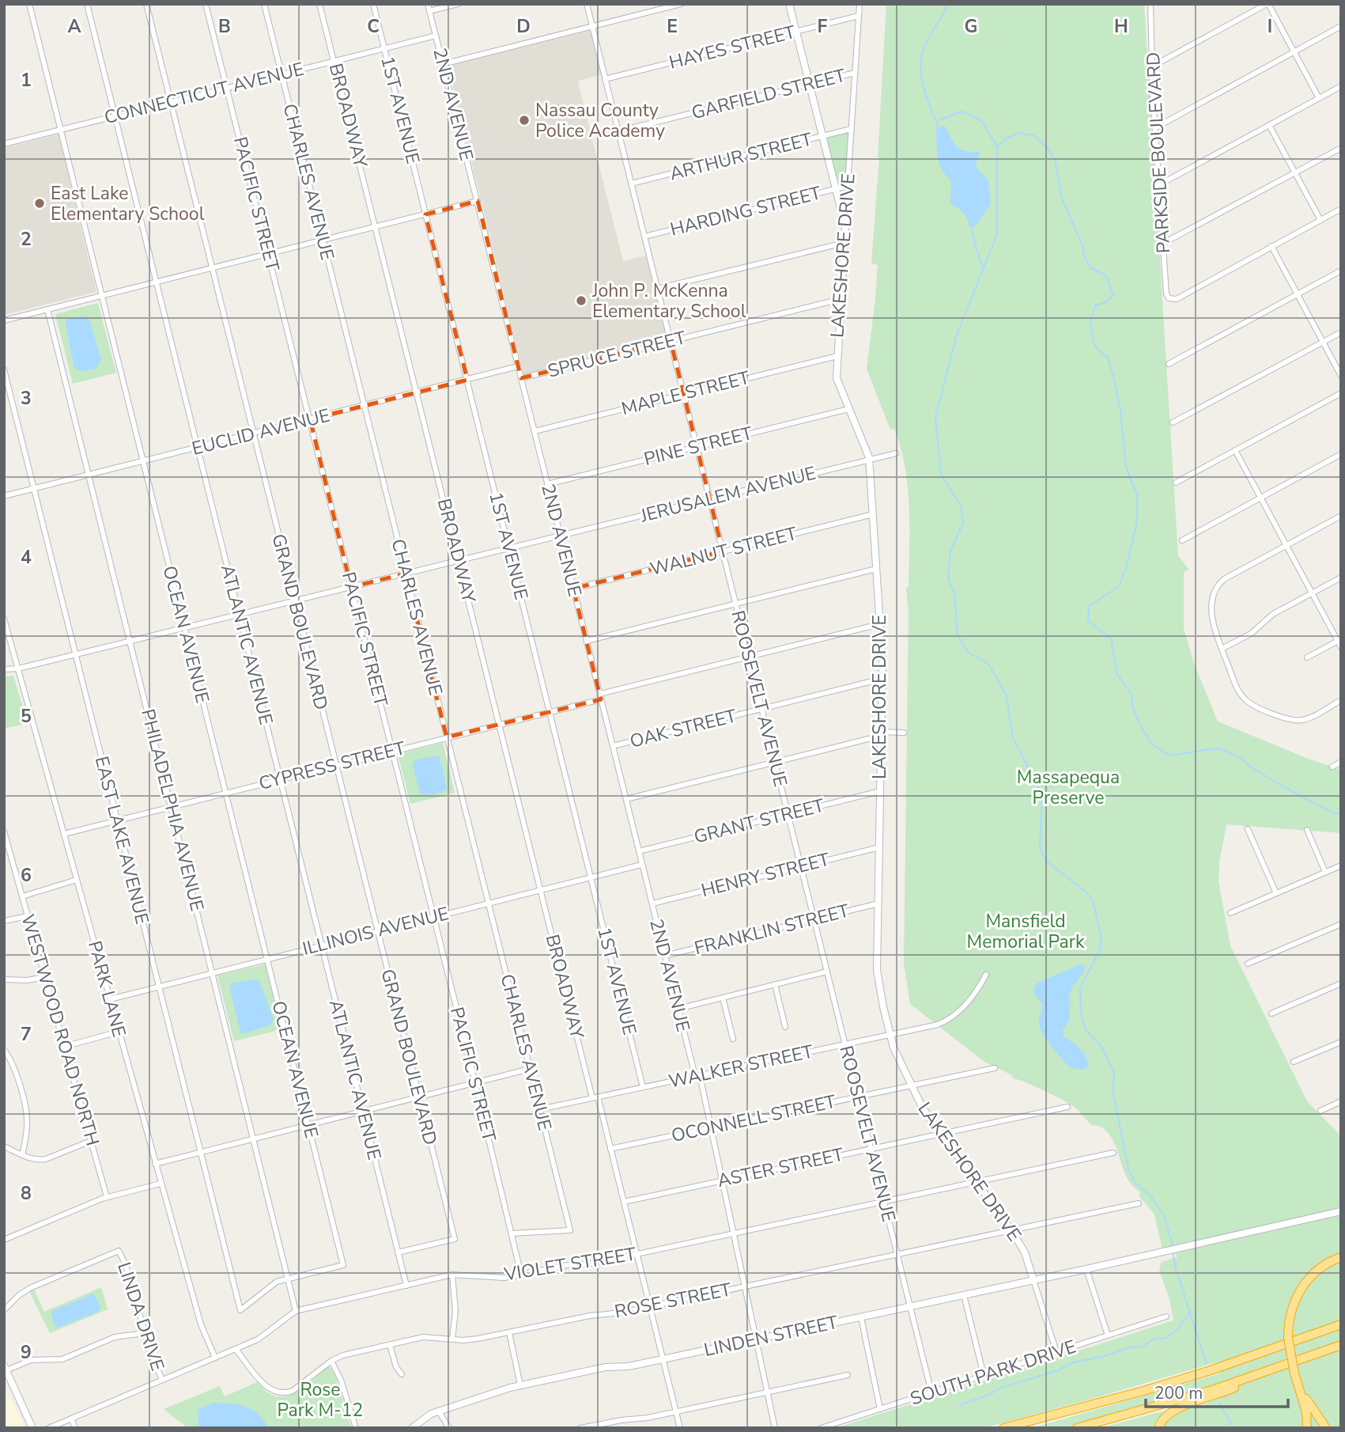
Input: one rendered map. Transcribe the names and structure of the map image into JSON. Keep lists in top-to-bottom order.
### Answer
{
  "streets": {
    "street": [
      "HAYES STREET",
      "CONNECTICUT AVENUE",
      "GARFIELD STREET",
      "2ND AVENUE",
      "1ST AVENUE",
      "BROADWAY",
      "PARKSIDE BOULEVARD",
      "ARTHUR STREET",
      "CHARLES AVENUE",
      "PACIFIC STREET",
      "HARDING STREET",
      "LAKESHORE DRIVE",
      "SPRUCE STREET",
      "MAPLE STREET",
      "EUCLID AVENUE",
      "PINE STREET",
      "JERUSALEM AVENUE",
      "WALNUT STREET",
      "GRAND BOULEVARD",
      "OCEAN AVENUE",
      "ATLANTIC AVENUE",
      "ROOSEVELT AVENUE",
      "OAK STREET",
      "CYPRESS STREET",
      "PHILADELPHIA AVENUE",
      "GRANT STREET",
      "EAST LAKE AVENUE",
      "HENRY STREET",
      "FRANKLIN STREET",
      "ILLINOIS AVENUE",
      "PARK LANE",
      "WESTWOOD ROAD NORTH",
      "WALKER STREET",
      "OCONNELL STREET",
      "ASTER STREET",
      "VIOLET STREET",
      "ROSE STREET",
      "LINDA DRIVE",
      "LINDEN STREET",
      "SOUTH PARK DRIVE"
    ]
  },
  "crossings": [
    ["HAYES STREET", "LAKESHORE DRIVE"],
    ["HAYES STREET", "ROOSEVELT AVENUE"],
    ["CONNECTICUT AVENUE", "2ND AVENUE"],
    ["CONNECTICUT AVENUE", "1ST AVENUE"],
    ["CONNECTICUT AVENUE", "BROADWAY"],
    ["CONNECTICUT AVENUE", "CHARLES AVENUE"],
    ["CONNECTICUT AVENUE", "PACIFIC STREET"],
    ["CONNECTICUT AVENUE", "GRAND BOULEVARD"],
    ["CONNECTICUT AVENUE", "OCEAN AVENUE"],
    ["CONNECTICUT AVENUE", "ATLANTIC AVENUE"],
    ["GARFIELD STREET", "LAKESHORE DRIVE"],
    ["GARFIELD STREET", "ROOSEVELT AVENUE"],
    ["2ND AVENUE", "SPRUCE STREET"],
    ["2ND AVENUE", "MAPLE STREET"],
    ["2ND AVENUE", "EUCLID AVENUE"],
    ["2ND AVENUE", "PINE STREET"],
    ["2ND AVENUE", "JERUSALEM AVENUE"],
    ["2ND AVENUE", "WALNUT STREET"],
    ["2ND AVENUE", "OAK STREET"],
    ["2ND AVENUE", "CYPRESS STREET"],
    ["2ND AVENUE", "GRANT STREET"],
    ["2ND AVENUE", "HENRY STREET"],
    ["2ND AVENUE", "FRANKLIN STREET"],
    ["2ND AVENUE", "ILLINOIS AVENUE"],
    ["2ND AVENUE", "WALKER STREET"],
    ["2ND AVENUE", "OCONNELL STREET"],
    ["2ND AVENUE", "ASTER STREET"],
    ["2ND AVENUE", "VIOLET STREET"],
    ["2ND AVENUE", "ROSE STREET"],
    ["2ND AVENUE", "LINDEN STREET"],
    ["1ST AVENUE", "EUCLID AVENUE"],
    ["1ST AVENUE", "JERUSALEM AVENUE"],
    ["1ST AVENUE", "CYPRESS STREET"],
    ["1ST AVENUE", "ILLINOIS AVENUE"],
    ["1ST AVENUE", "WALKER STREET"],
    ["BROADWAY", "EUCLID AVENUE"],
    ["BROADWAY", "JERUSALEM AVENUE"],
    ["BROADWAY", "CYPRESS STREET"],
    ["BROADWAY", "ILLINOIS AVENUE"],
    ["BROADWAY", "WALKER STREET"],
    ["BROADWAY", "OCONNELL STREET"],
    ["BROADWAY", "ASTER STREET"],
    ["BROADWAY", "VIOLET STREET"],
    ["BROADWAY", "ROSE STREET"],
    ["BROADWAY", "LINDEN STREET"],
    ["ARTHUR STREET", "LAKESHORE DRIVE"],
    ["ARTHUR STREET", "ROOSEVELT AVENUE"],
    ["CHARLES AVENUE", "PACIFIC STREET"],
    ["CHARLES AVENUE", "EUCLID AVENUE"],
    ["CHARLES AVENUE", "JERUSALEM AVENUE"],
    ["CHARLES AVENUE", "CYPRESS STREET"],
    ["CHARLES AVENUE", "ILLINOIS AVENUE"],
    ["CHARLES AVENUE", "WALKER STREET"],
    ["PACIFIC STREET", "EUCLID AVENUE"],
    ["PACIFIC STREET", "JERUSALEM AVENUE"],
    ["PACIFIC STREET", "CYPRESS STREET"],
    ["PACIFIC STREET", "ILLINOIS AVENUE"],
    ["PACIFIC STREET", "VIOLET STREET"],
    ["HARDING STREET", "LAKESHORE DRIVE"],
    ["HARDING STREET", "ROOSEVELT AVENUE"],
    ["LAKESHORE DRIVE", "SPRUCE STREET"],
    ["LAKESHORE DRIVE", "MAPLE STREET"],
    ["LAKESHORE DRIVE", "PINE STREET"],
    ["LAKESHORE DRIVE", "JERUSALEM AVENUE"],
    ["LAKESHORE DRIVE", "WALNUT STREET"],
    ["LAKESHORE DRIVE", "OAK STREET"],
    ["LAKESHORE DRIVE", "CYPRESS STREET"],
    ["LAKESHORE DRIVE", "GRANT STREET"],
    ["LAKESHORE DRIVE", "HENRY STREET"],
    ["LAKESHORE DRIVE", "FRANKLIN STREET"],
    ["LAKESHORE DRIVE", "WALKER STREET"],
    ["LAKESHORE DRIVE", "OCONNELL STREET"],
    ["LAKESHORE DRIVE", "ASTER STREET"],
    ["LAKESHORE DRIVE", "VIOLET STREET"],
    ["LAKESHORE DRIVE", "ROSE STREET"],
    ["LAKESHORE DRIVE", "LINDEN STREET"],
    ["LAKESHORE DRIVE", "SOUTH PARK DRIVE"],
    ["SPRUCE STREET", "ROOSEVELT AVENUE"],
    ["MAPLE STREET", "ROOSEVELT AVENUE"],
    ["EUCLID AVENUE", "GRAND BOULEVARD"],
    ["EUCLID AVENUE", "OCEAN AVENUE"],
    ["EUCLID AVENUE", "ATLANTIC AVENUE"],
    ["EUCLID AVENUE", "PHILADELPHIA AVENUE"],
    ["EUCLID AVENUE", "EAST LAKE AVENUE"],
    ["PINE STREET", "ROOSEVELT AVENUE"],
    ["JERUSALEM AVENUE", "GRAND BOULEVARD"],
    ["JERUSALEM AVENUE", "OCEAN AVENUE"],
    ["JERUSALEM AVENUE", "ATLANTIC AVENUE"],
    ["JERUSALEM AVENUE", "ROOSEVELT AVENUE"],
    ["JERUSALEM AVENUE", "PHILADELPHIA AVENUE"],
    ["JERUSALEM AVENUE", "EAST LAKE AVENUE"],
    ["JERUSALEM AVENUE", "PARK LANE"],
    ["WALNUT STREET", "ROOSEVELT AVENUE"],
    ["GRAND BOULEVARD", "ATLANTIC AVENUE"],
    ["GRAND BOULEVARD", "CYPRESS STREET"],
    ["GRAND BOULEVARD", "ILLINOIS AVENUE"],
    ["OCEAN AVENUE", "CYPRESS STREET"],
    ["OCEAN AVENUE", "PHILADELPHIA AVENUE"],
    ["OCEAN AVENUE", "EAST LAKE AVENUE"],
    ["OCEAN AVENUE", "ILLINOIS AVENUE"],
    ["ATLANTIC AVENUE", "CYPRESS STREET"],
    ["ATLANTIC AVENUE", "ILLINOIS AVENUE"],
    ["ATLANTIC AVENUE", "VIOLET STREET"],
    ["ROOSEVELT AVENUE", "OAK STREET"],
    ["ROOSEVELT AVENUE", "CYPRESS STREET"],
    ["ROOSEVELT AVENUE", "GRANT STREET"],
    ["ROOSEVELT AVENUE", "HENRY STREET"],
    ["ROOSEVELT AVENUE", "FRANKLIN STREET"],
    ["ROOSEVELT AVENUE", "WALKER STREET"],
    ["ROOSEVELT AVENUE", "OCONNELL STREET"],
    ["ROOSEVELT AVENUE", "ASTER STREET"],
    ["ROOSEVELT AVENUE", "VIOLET STREET"],
    ["ROOSEVELT AVENUE", "ROSE STREET"],
    ["ROOSEVELT AVENUE", "LINDEN STREET"],
    ["ROOSEVELT AVENUE", "SOUTH PARK DRIVE"],
    ["CYPRESS STREET", "PHILADELPHIA AVENUE"],
    ["CYPRESS STREET", "EAST LAKE AVENUE"],
    ["CYPRESS STREET", "PARK LANE"],
    ["PHILADELPHIA AVENUE", "EAST LAKE AVENUE"],
    ["PHILADELPHIA AVENUE", "ILLINOIS AVENUE"],
    ["PHILADELPHIA AVENUE", "VIOLET STREET"],
    ["EAST LAKE AVENUE", "ILLINOIS AVENUE"],
    ["ILLINOIS AVENUE", "PARK LANE"],
    ["PARK LANE", "VIOLET STREET"],
    ["VIOLET STREET", "ROSE STREET"],
    ["VIOLET STREET", "LINDA DRIVE"]
  ],
  "parks": ["Massapequa Preserve", "Mansfield Memorial Park", "Rose Park M-12"],
  "places": ["Nassau County Police Academy", "East Lake Elementary School", "John P. McKenna Elementary School"],
  "scale_bar": "200 m",
  "grid": {
    "columns": [
      "A",
      "B",
      "C",
      "D",
      "E",
      "F",
      "G",
      "H",
      "I"
    ],
    "rows": [
      "1",
      "2",
      "3",
      "4",
      "5",
      "6",
      "7",
      "8",
      "9"
    ]
  }
}
